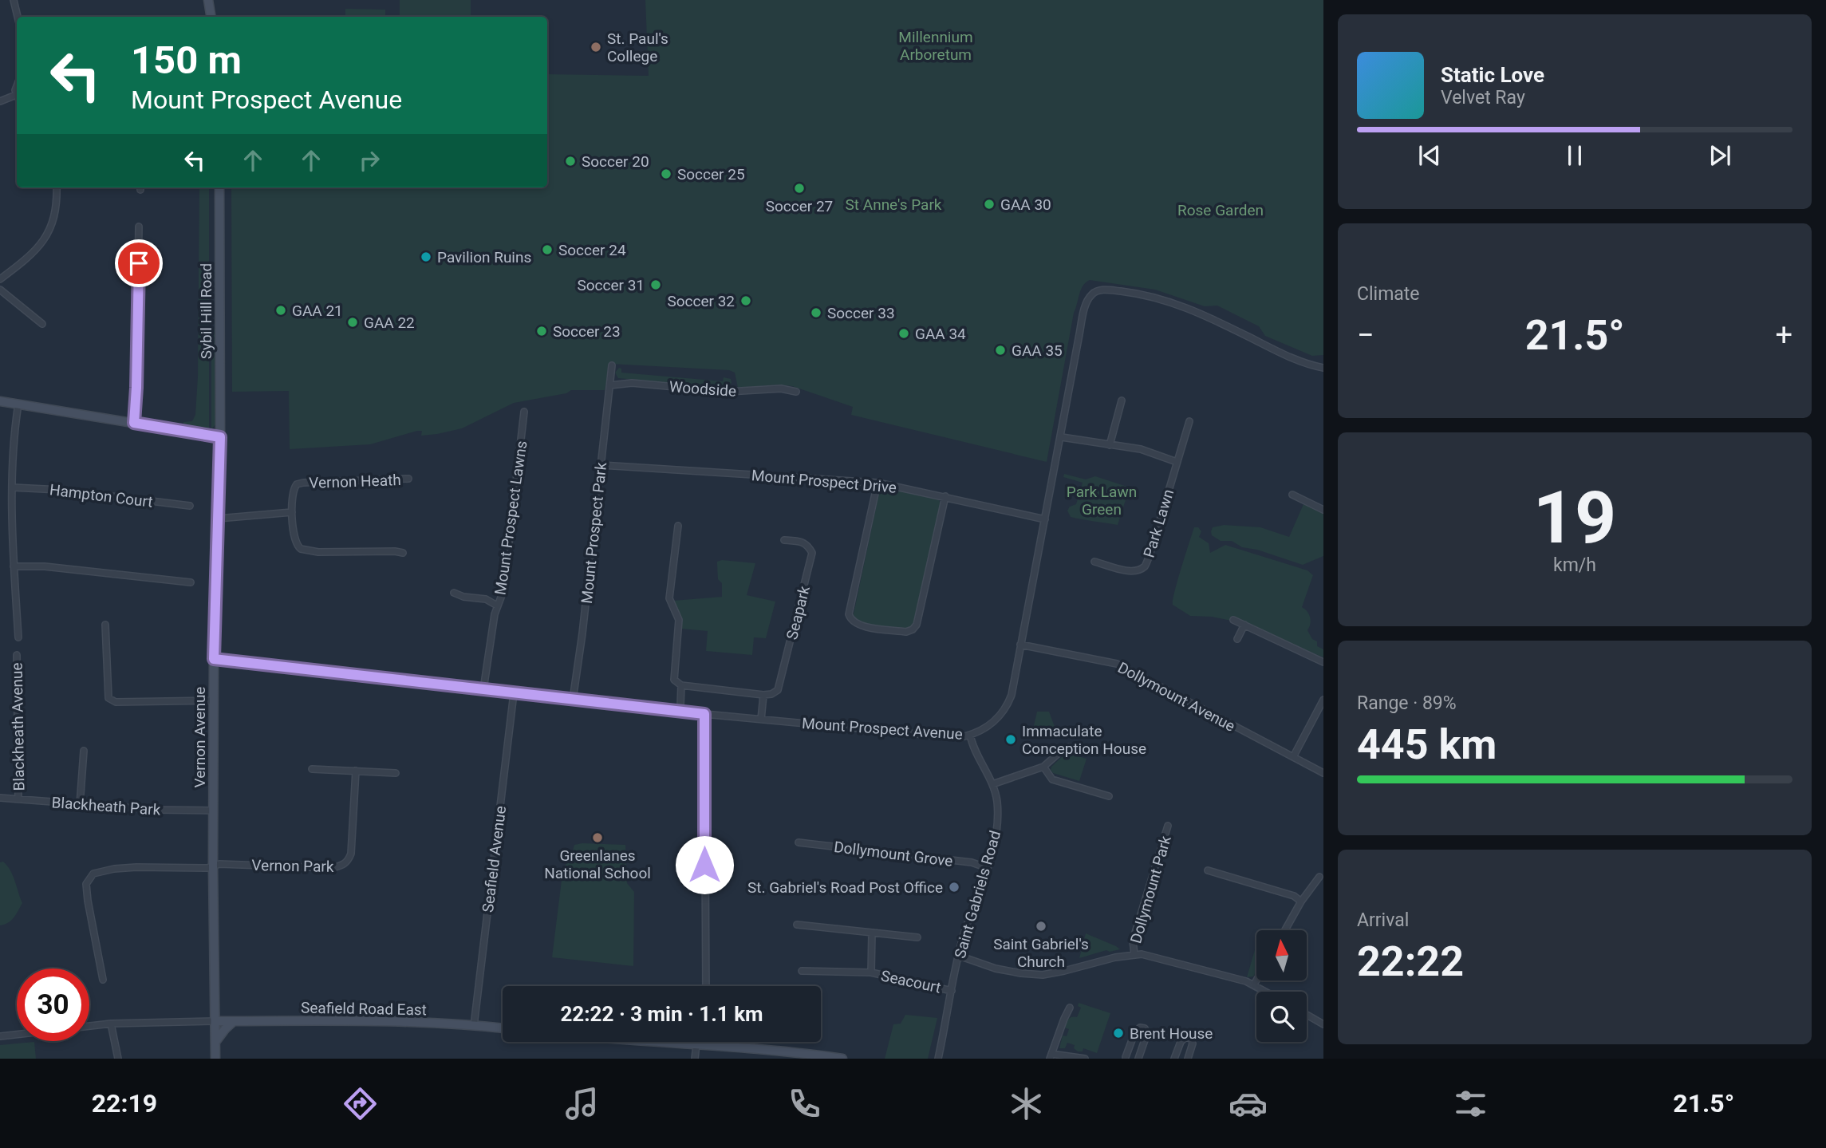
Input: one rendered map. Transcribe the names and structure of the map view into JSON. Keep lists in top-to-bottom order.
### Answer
{
  "streets": {
    "main road": ["Sybil Hill Road", "Vernon Avenue", "Seafield Road East"],
    "street": [
      "Woodside",
      "Vernon Heath",
      "Mount Prospect Drive",
      "Hampton Court",
      "Mount Prospect Lawns",
      "Park Lawn",
      "Mount Prospect Park",
      "Seapark",
      "Dollymount Avenue",
      "Blackheath Avenue",
      "Mount Prospect Avenue",
      "Blackheath Park",
      "Dollymount Grove",
      "Seafield Avenue",
      "Vernon Park",
      "Dollymount Park",
      "Saint Gabriels Road",
      "Seacourt"
    ]
  },
  "crossings": [
    ["Sybil Hill Road", "Vernon Avenue"],
    ["Woodside", "Mount Prospect Park"],
    ["Mount Prospect Drive", "Mount Prospect Park"],
    ["Mount Prospect Drive", "Mount Prospect Avenue"],
    ["Mount Prospect Lawns", "Mount Prospect Avenue"],
    ["Mount Prospect Park", "Mount Prospect Avenue"],
    ["Dollymount Avenue", "Mount Prospect Avenue"],
    ["Blackheath Avenue", "Blackheath Park"],
    ["Mount Prospect Avenue", "Vernon Avenue"],
    ["Mount Prospect Avenue", "Seafield Avenue"],
    ["Mount Prospect Avenue", "Saint Gabriels Road"],
    ["Vernon Avenue", "Blackheath Park"],
    ["Vernon Avenue", "Vernon Park"],
    ["Vernon Avenue", "Seafield Road East"],
    ["Dollymount Grove", "Saint Gabriels Road"],
    ["Seafield Avenue", "Seafield Road East"],
    ["Dollymount Park", "Saint Gabriels Road"],
    ["Saint Gabriels Road", "Seacourt"]
  ],
  "parks": [
    "Millennium Arboretum",
    "St Anne's Park",
    "Rose Garden",
    "Park Lawn Green"
  ],
  "places": [
    "St. Paul's College",
    "Soccer 20",
    "Soccer 25",
    "Soccer 27",
    "GAA 30",
    "Soccer 24",
    "Pavilion Ruins",
    "Soccer 31",
    "Soccer 32",
    "GAA 21",
    "Soccer 33",
    "GAA 22",
    "Soccer 23",
    "GAA 34",
    "GAA 35",
    "Immaculate Conception House",
    "Greenlanes National School",
    "St. Gabriel's Road Post Office",
    "Saint Gabriel's Church",
    "Brent House"
  ],
  "north": "top",
  "page": {
    "turn": ["150 m", "Mount Prospect Avenue"],
    "song": ["Static Love", "Velvet Ray"],
    "tile": [
      "Climate",
      ["19", "km/h"],
      ["Range · 89%", "445 km"],
      ["Arrival", "22:22"]
    ],
    "heat": ["−", "21.5°", "+"],
    "limit": "30",
    "trip": "22:22 · 3 min · 1.1 km",
    "tabs": ["22:19", "21.5°"]
  }
}
